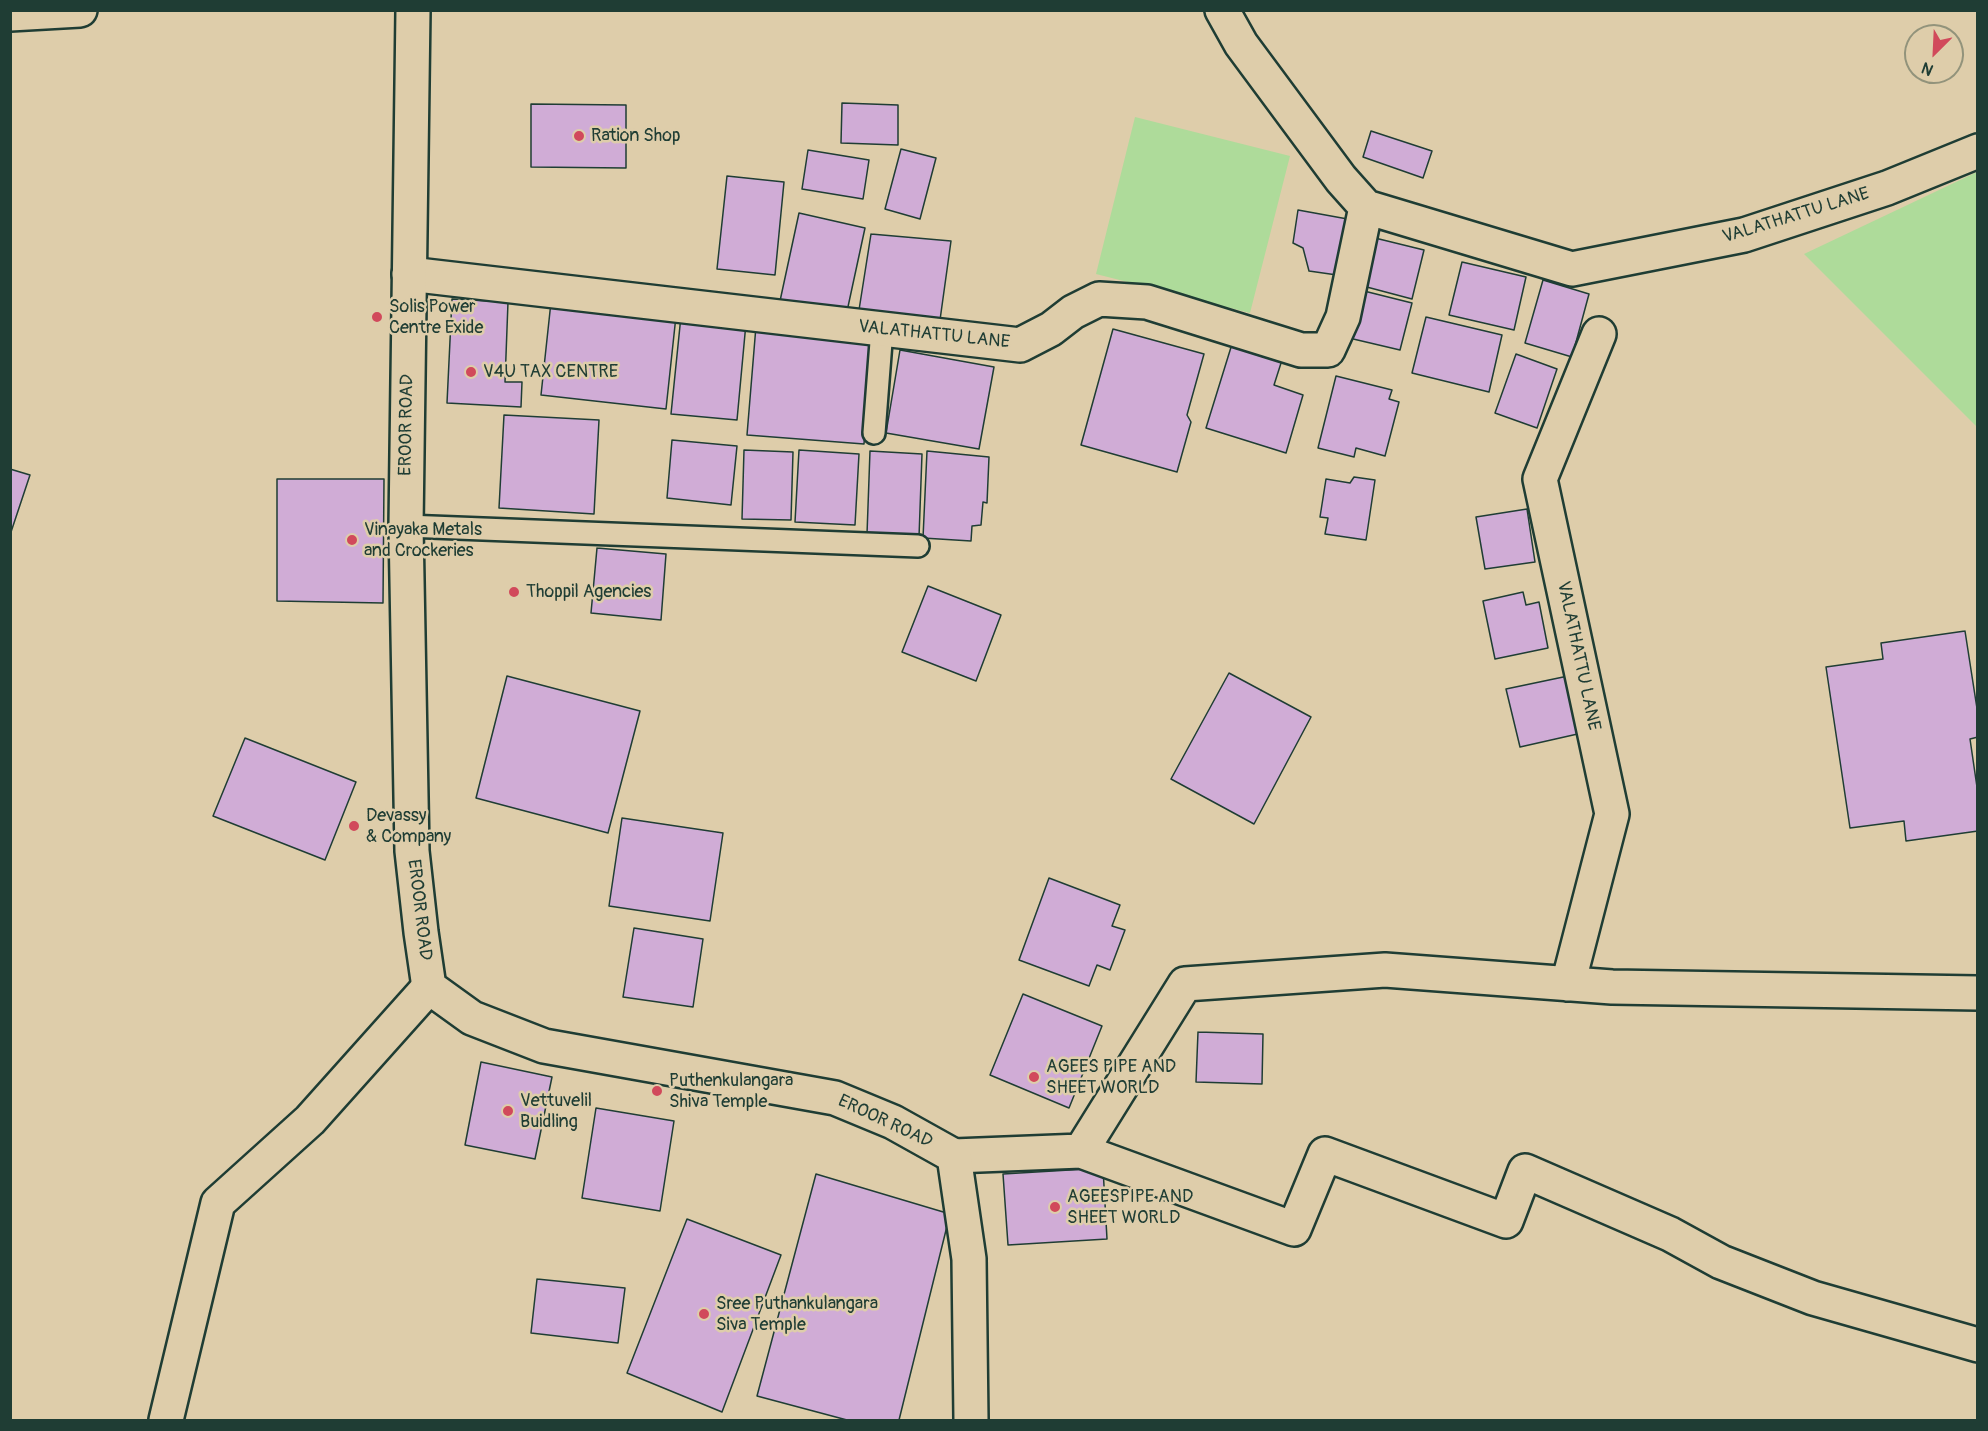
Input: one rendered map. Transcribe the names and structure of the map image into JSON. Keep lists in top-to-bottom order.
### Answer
{
  "streets": {
    "street": ["VALATHATTU LANE", "EROOR ROAD"]
  },
  "crossings": [
    ["VALATHATTU LANE", "EROOR ROAD"]
  ],
  "places": [
    "Ration Shop",
    "Solis Power Centre Exide",
    "V4U TAX CENTRE",
    "Vinayaka Metals and Crockeries",
    "Thoppil Agencies",
    "Devassy & Company",
    "AGEES PIPE AND SHEET WORLD",
    "Puthenkulangara Shiva Temple",
    "Vettuvelil Buidling",
    "AGEESPIPE AND SHEET WORLD",
    "Sree Puthankulangara Siva Temple"
  ],
  "north": "bottom left"
}
